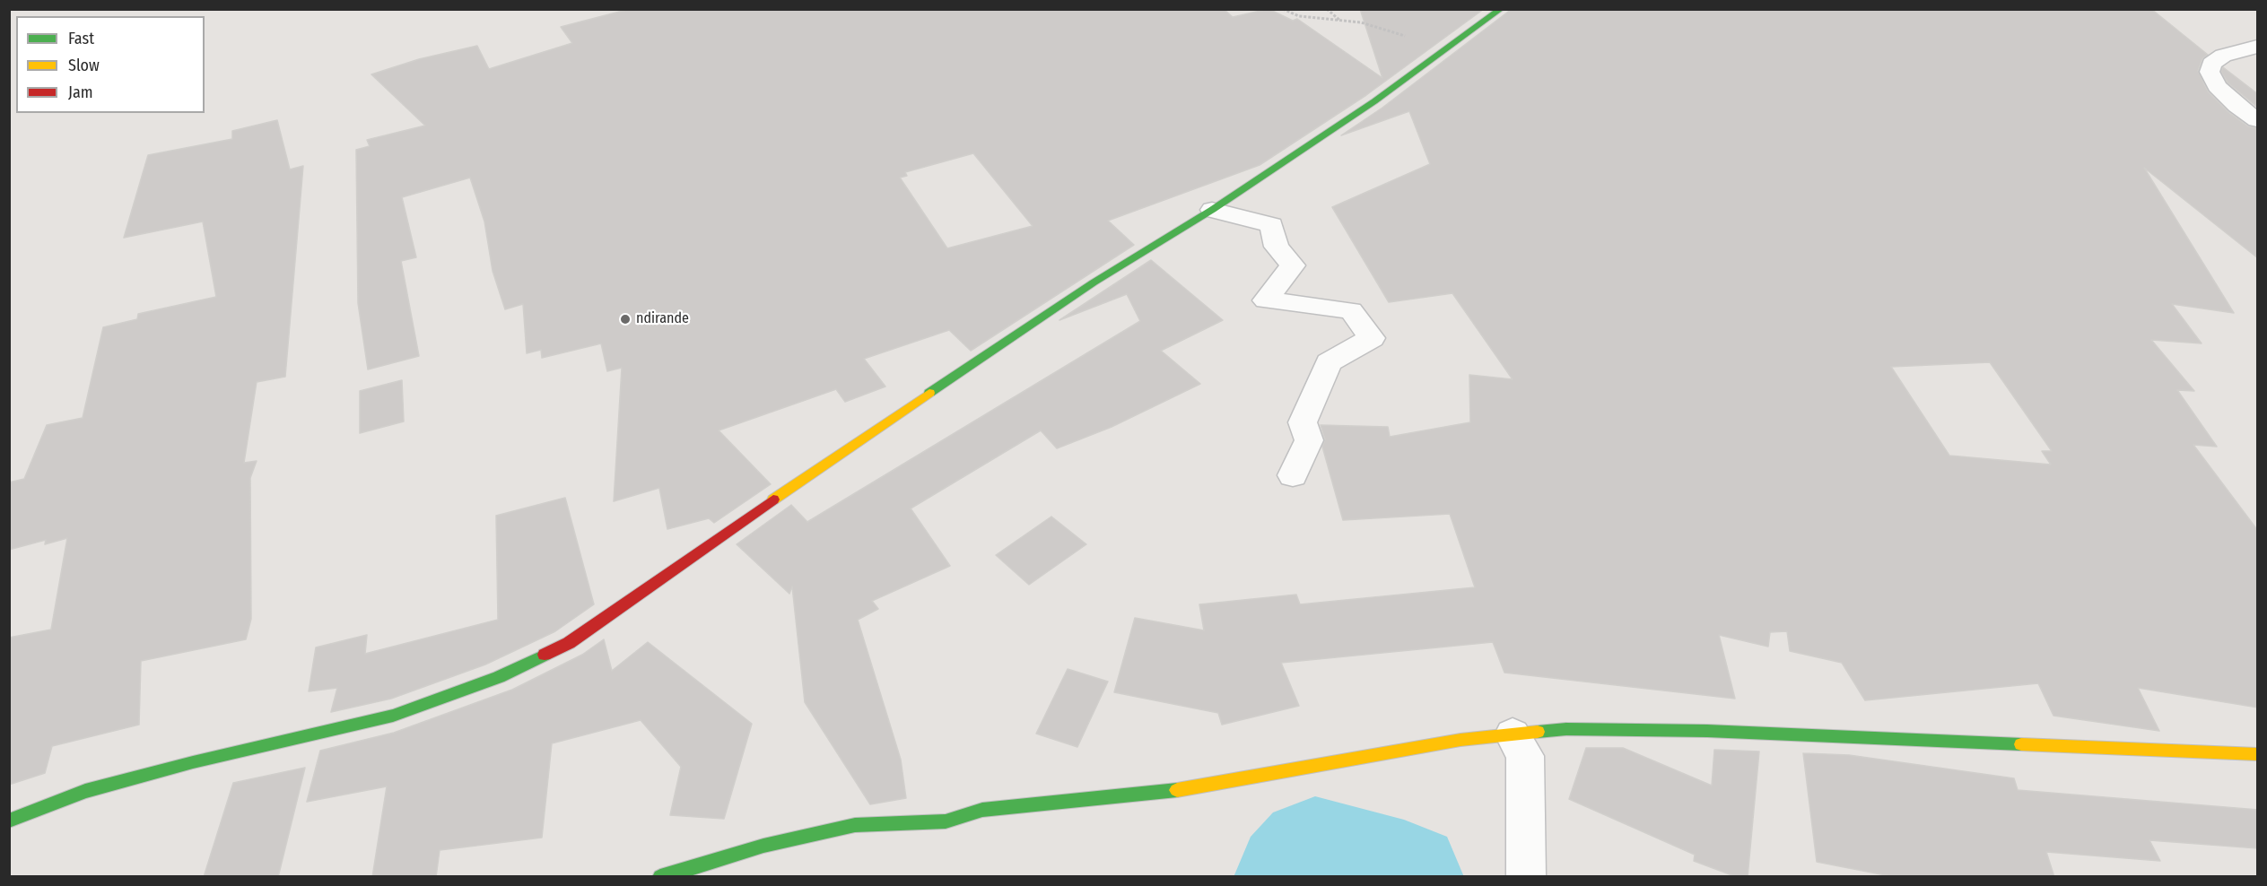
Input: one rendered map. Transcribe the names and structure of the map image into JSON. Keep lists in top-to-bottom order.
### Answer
{
  "places": ["ndirande"],
  "legend": ["Fast", "Slow", "Jam"]
}
